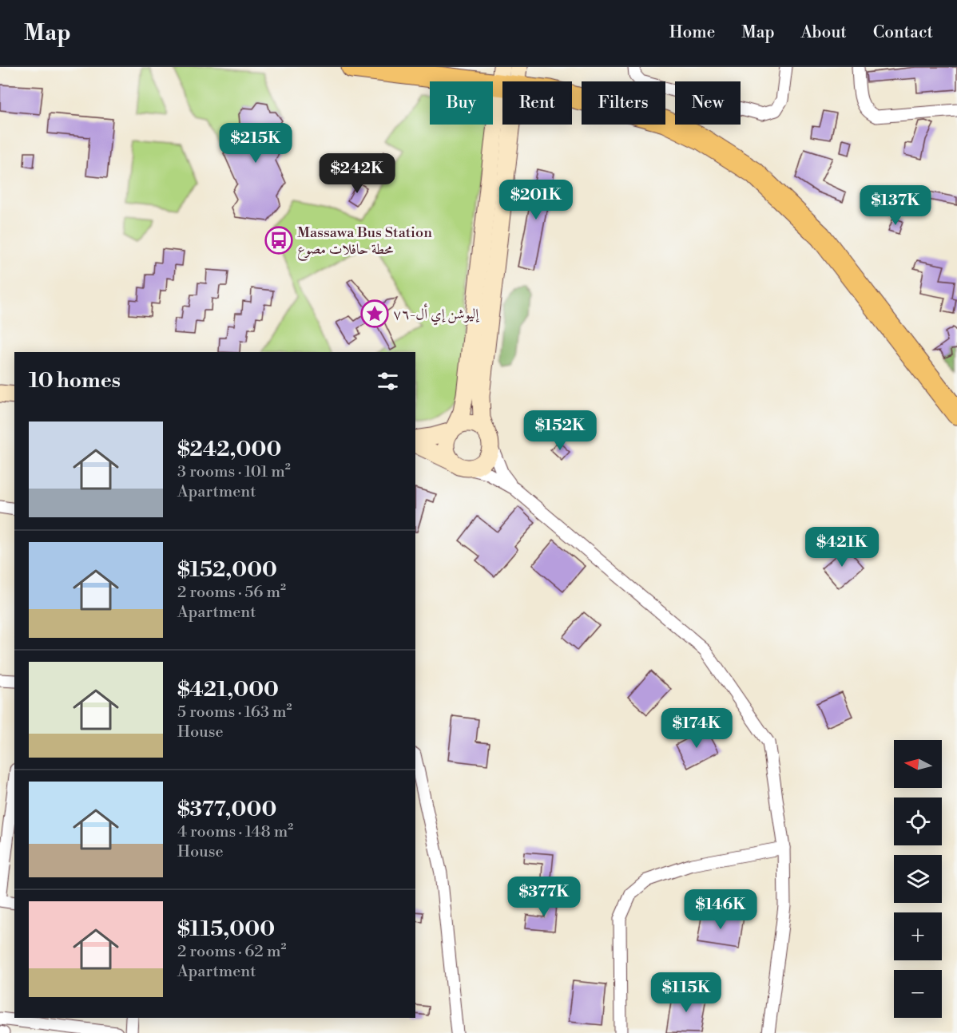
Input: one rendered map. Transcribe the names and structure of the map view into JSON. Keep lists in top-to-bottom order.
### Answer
{
  "places": {
    "bus stop": ["Massawa Bus Station محطة حافلات مصوع"],
    "place": ["إليوشن إي أل-٧٦"]
  },
  "north": "left",
  "page": {
    "header": "Map",
    "nav": [
      "Home",
      "Map",
      "About",
      "Contact"
    ],
    "chip": [
      "Buy",
      "Rent",
      "Filters",
      "New"
    ],
    "price": [
      "$215K",
      "$242K",
      "$201K",
      "$137K",
      "$152K",
      "$421K",
      "$174K",
      "$377K",
      "$146K",
      "$115K"
    ],
    "heading": "10 homes",
    "list": [
      {
        "name": "$242,000",
        "note": "3 rooms · 101 m² · Apartment"
      },
      {
        "name": "$152,000",
        "note": "2 rooms · 56 m² · Apartment"
      },
      {
        "name": "$421,000",
        "note": "5 rooms · 163 m² · House"
      },
      {
        "name": "$377,000",
        "note": "4 rooms · 148 m² · House"
      },
      {
        "name": "$115,000",
        "note": "2 rooms · 62 m² · Apartment"
      }
    ],
    "map_buttons": ["+", "−"]
  }
}
